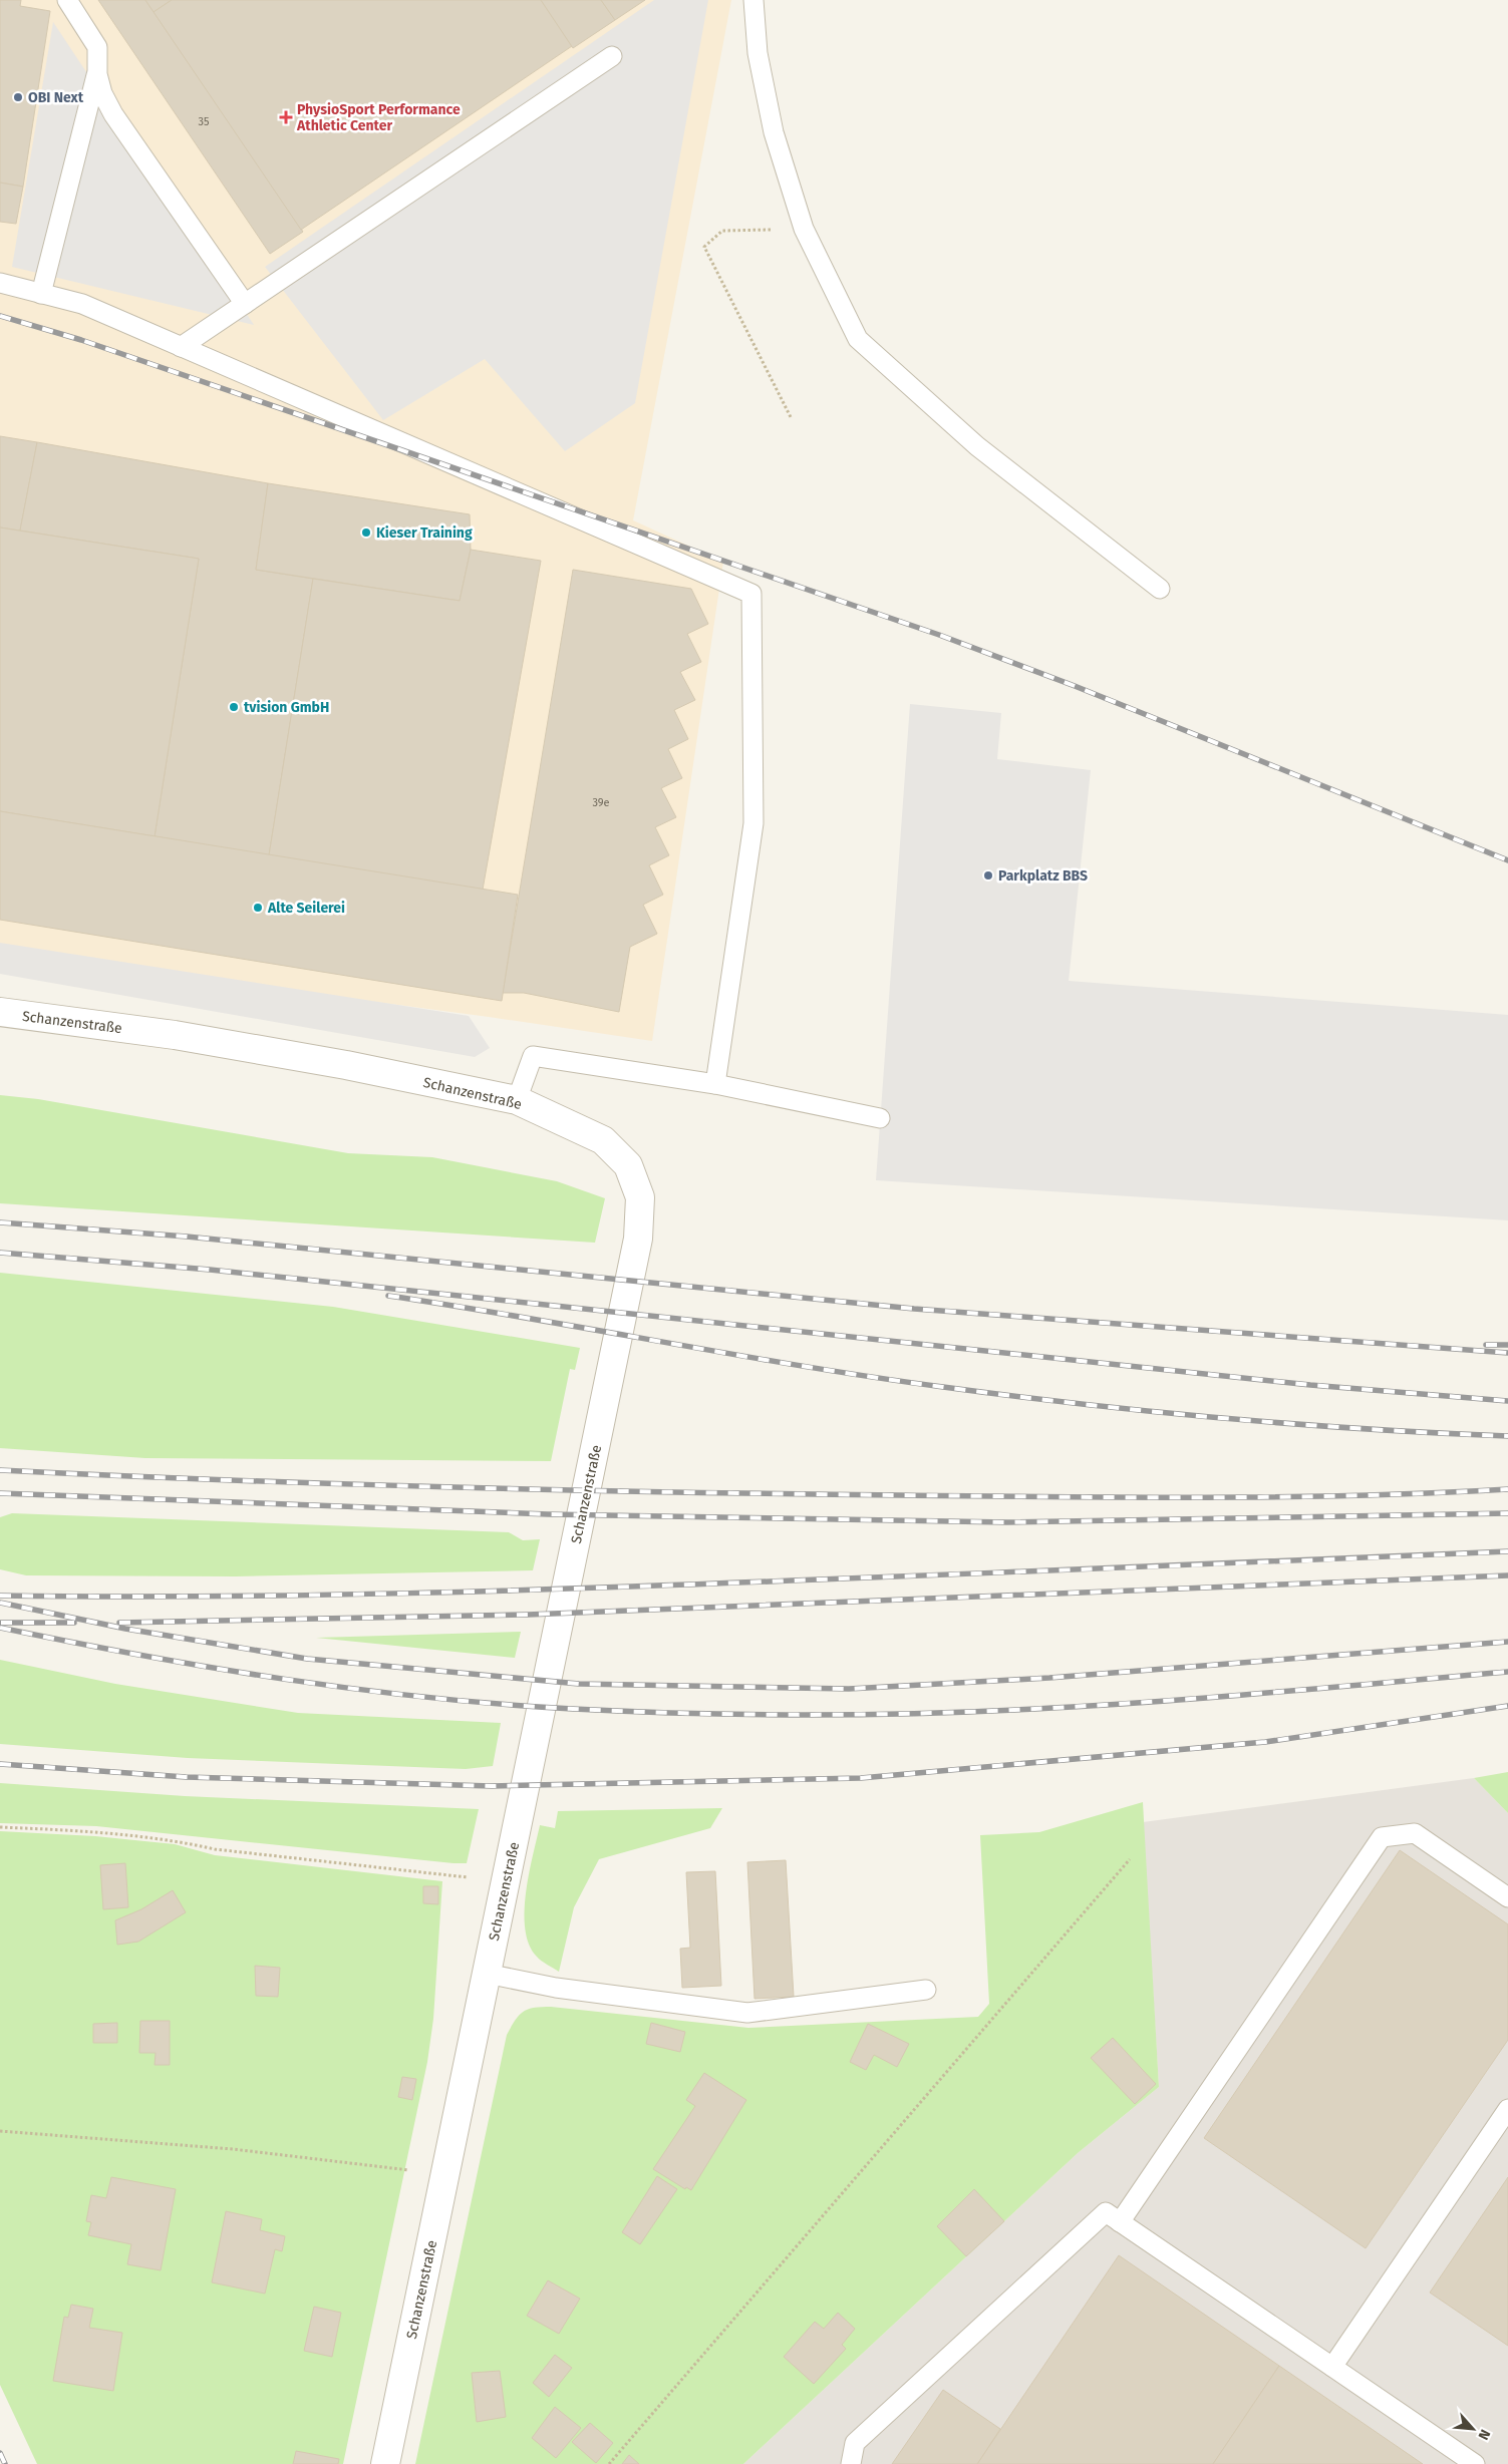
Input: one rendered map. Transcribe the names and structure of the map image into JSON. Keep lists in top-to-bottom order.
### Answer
{
  "streets": {
    "street": ["Schanzenstraße"]
  },
  "places": {
    "other": [
      "OBI Next",
      "Kieser Training",
      "tvision GmbH",
      "Parkplatz BBS",
      "Alte Seilerei"
    ],
    "health": ["PhysioSport Performance Athletic Center"]
  },
  "house_numbers": ["35", "39e"],
  "north": "bottom right"
}
